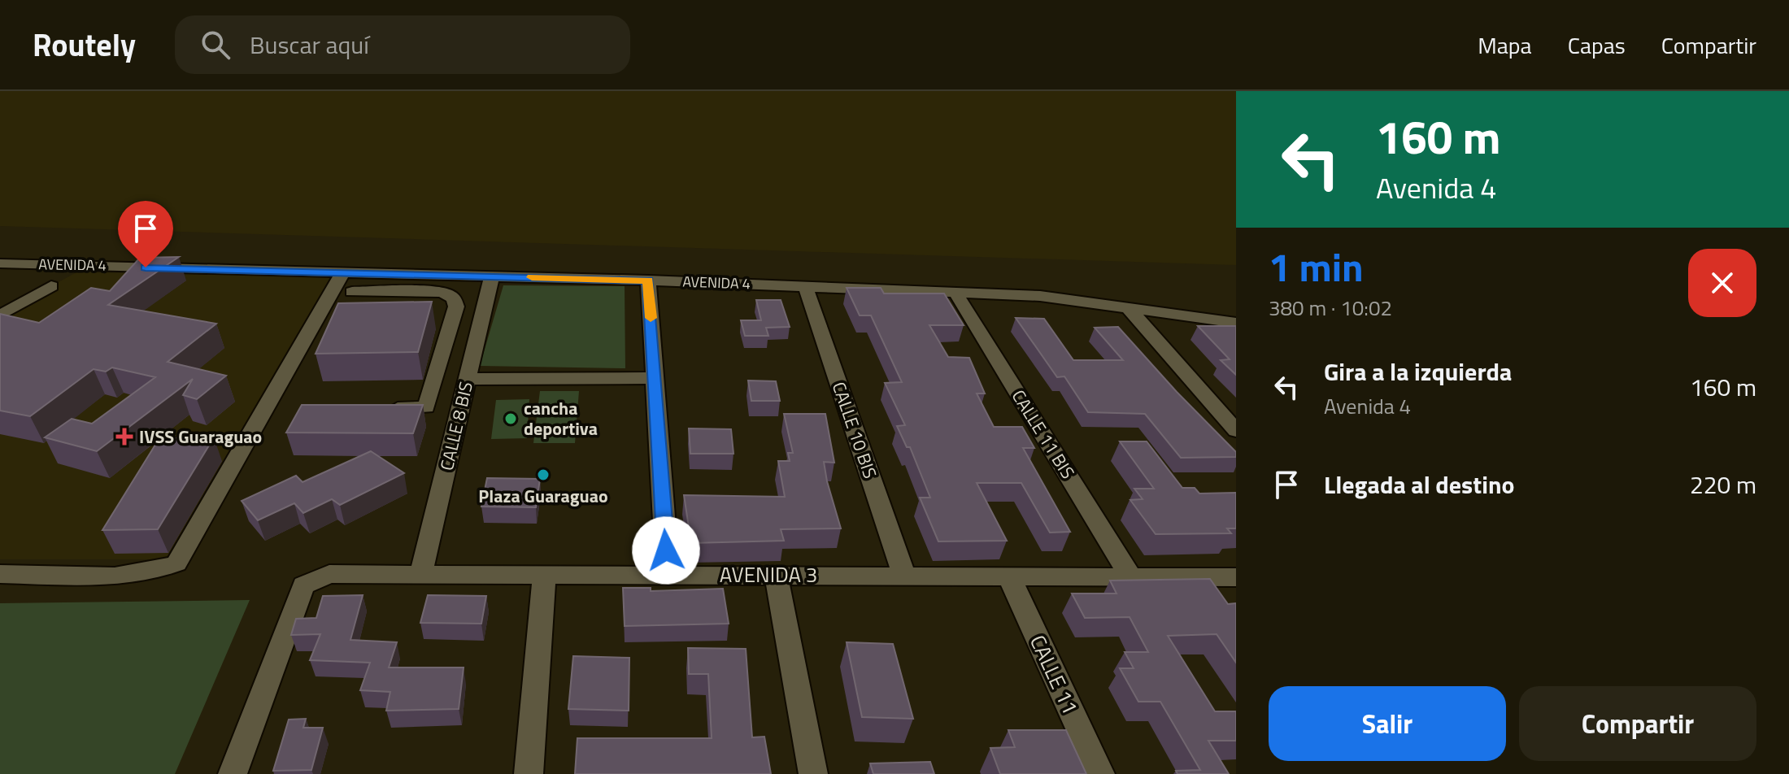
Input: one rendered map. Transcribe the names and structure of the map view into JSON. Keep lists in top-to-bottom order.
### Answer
{
  "streets": {
    "street": [
      "AVENIDA 4",
      "CALLE 8 BIS",
      "CALLE 10 BIS",
      "CALLE 11 BIS",
      "AVENIDA 3",
      "CALLE 11"
    ]
  },
  "crossings": [
    ["AVENIDA 4", "CALLE 8 BIS"],
    ["AVENIDA 4", "CALLE 10 BIS"],
    ["AVENIDA 4", "CALLE 11 BIS"],
    ["CALLE 8 BIS", "AVENIDA 3"],
    ["CALLE 10 BIS", "AVENIDA 3"],
    ["CALLE 11 BIS", "AVENIDA 3"],
    ["AVENIDA 3", "CALLE 11"]
  ],
  "places": {
    "other": ["cancha deportiva", "Plaza Guaraguao"],
    "health": ["IVSS Guaraguao"]
  },
  "page": {
    "header": "Routely",
    "search": "Buscar aquí",
    "nav": ["Mapa", "Capas", "Compartir"],
    "turn": ["160 m", "Avenida 4"],
    "heading": ["1 min", "380 m · 10:02"],
    "list": [
      {
        "name": "Gira a la izquierda",
        "note": "Avenida 4",
        "value": "160 m"
      },
      {
        "name": "Llegada al destino",
        "value": "220 m"
      }
    ],
    "buttons": ["Salir", "Compartir"]
  }
}
